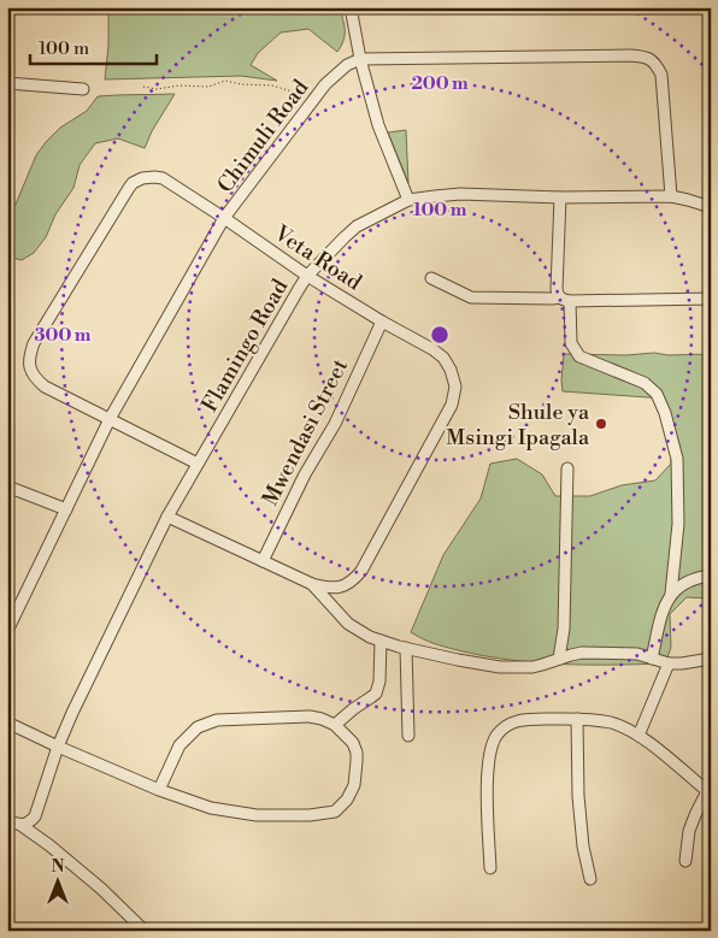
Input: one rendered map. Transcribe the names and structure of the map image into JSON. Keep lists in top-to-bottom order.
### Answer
{
  "streets": {
    "street": [
      "Chimuli Road",
      "Veta Road",
      "Flamingo Road",
      "Mwendasi Street"
    ]
  },
  "crossings": [
    ["Chimuli Road", "Veta Road"],
    ["Veta Road", "Flamingo Road"],
    ["Veta Road", "Mwendasi Street"]
  ],
  "places": ["Shule ya Msingi Ipagala"],
  "scale_bar": "100 m",
  "north": "top",
  "rings": ["200 m", "100 m", "300 m"]
}
